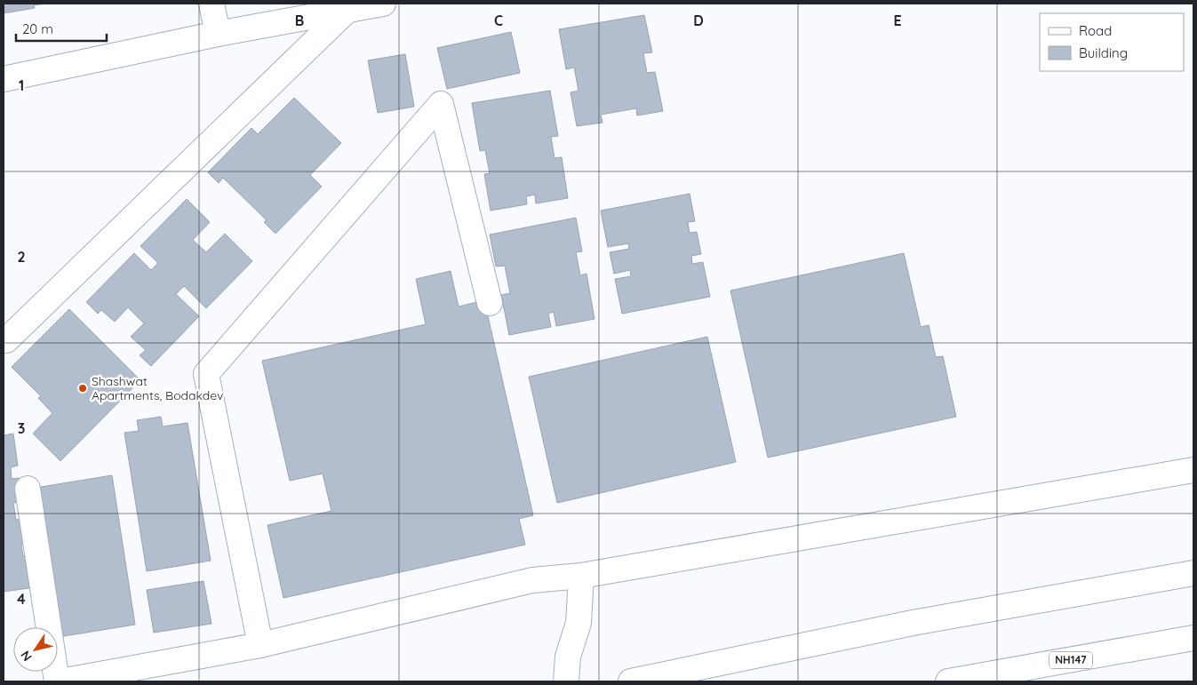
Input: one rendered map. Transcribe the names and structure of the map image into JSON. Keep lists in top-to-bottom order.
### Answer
{
  "streets": {
    "main road": ["NH147"]
  },
  "places": ["Shashwat Apartments, Bodakdev"],
  "legend": ["Road", "Building"],
  "scale_bar": "20 m",
  "north": "bottom left",
  "grid": {
    "columns": [
      "B",
      "C",
      "D",
      "E"
    ],
    "rows": [
      "1",
      "2",
      "3",
      "4"
    ]
  }
}
